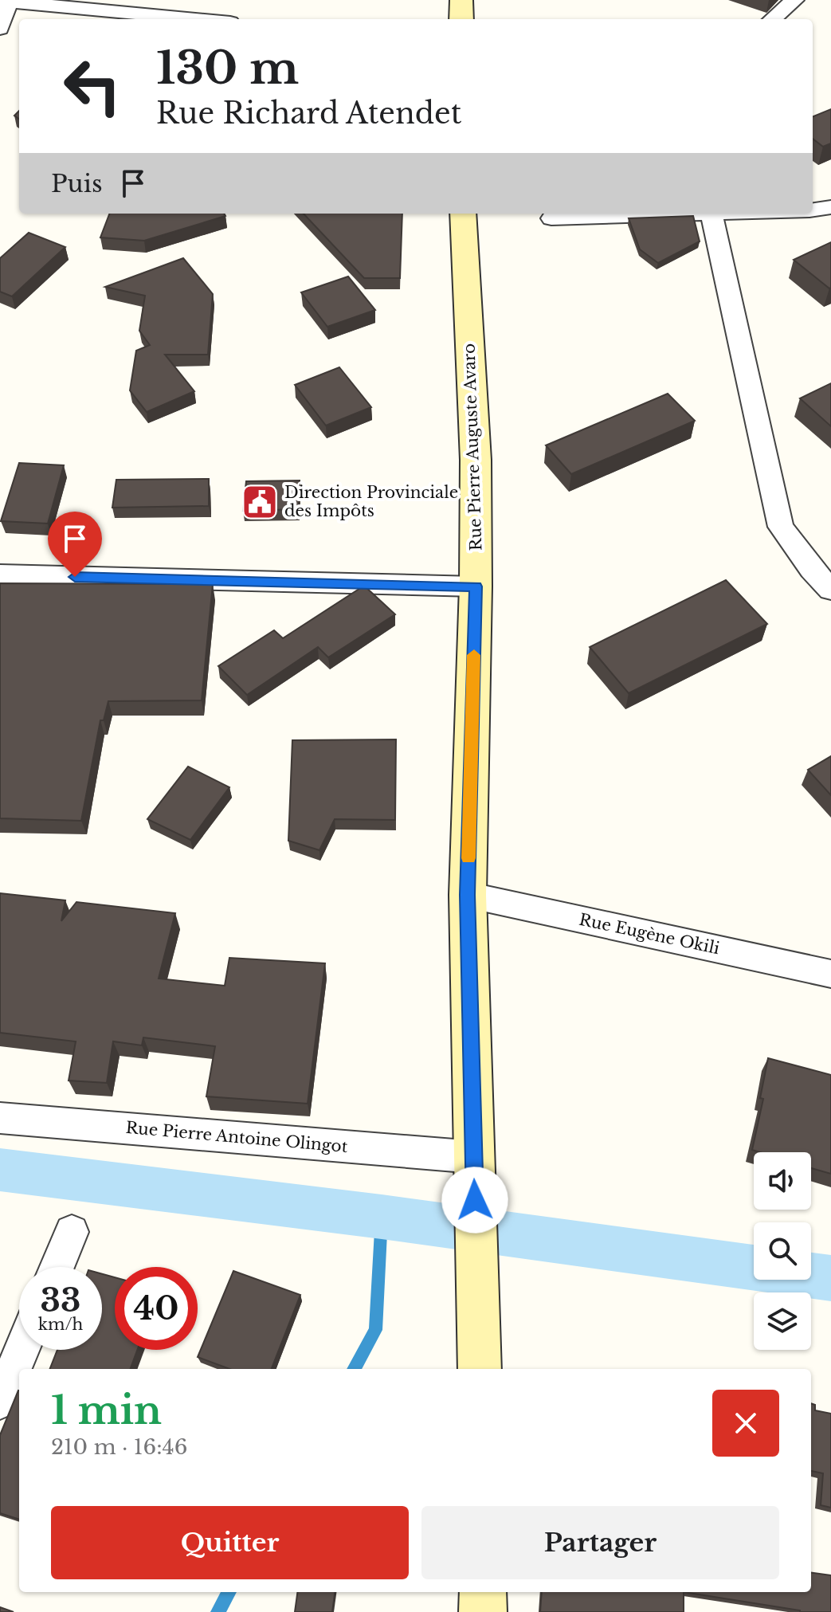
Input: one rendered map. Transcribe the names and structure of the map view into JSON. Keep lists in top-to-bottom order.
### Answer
{
  "streets": {
    "street": ["Rue Pierre Auguste Avaro", "Rue Eugène Okili", "Rue Pierre Antoine Olingot"]
  },
  "crossings": [
    ["Rue Pierre Auguste Avaro", "Rue Eugène Okili"],
    ["Rue Pierre Auguste Avaro", "Rue Pierre Antoine Olingot"]
  ],
  "places": {
    "public building": ["Direction Provinciale des Impôts"]
  },
  "page": {
    "turn": ["130 m", "Rue Richard Atendet"],
    "then": "Puis",
    "speed": "33 km/h",
    "limit": "40",
    "heading": ["1 min", "210 m · 16:46"],
    "buttons": ["Quitter", "Partager"]
  }
}
